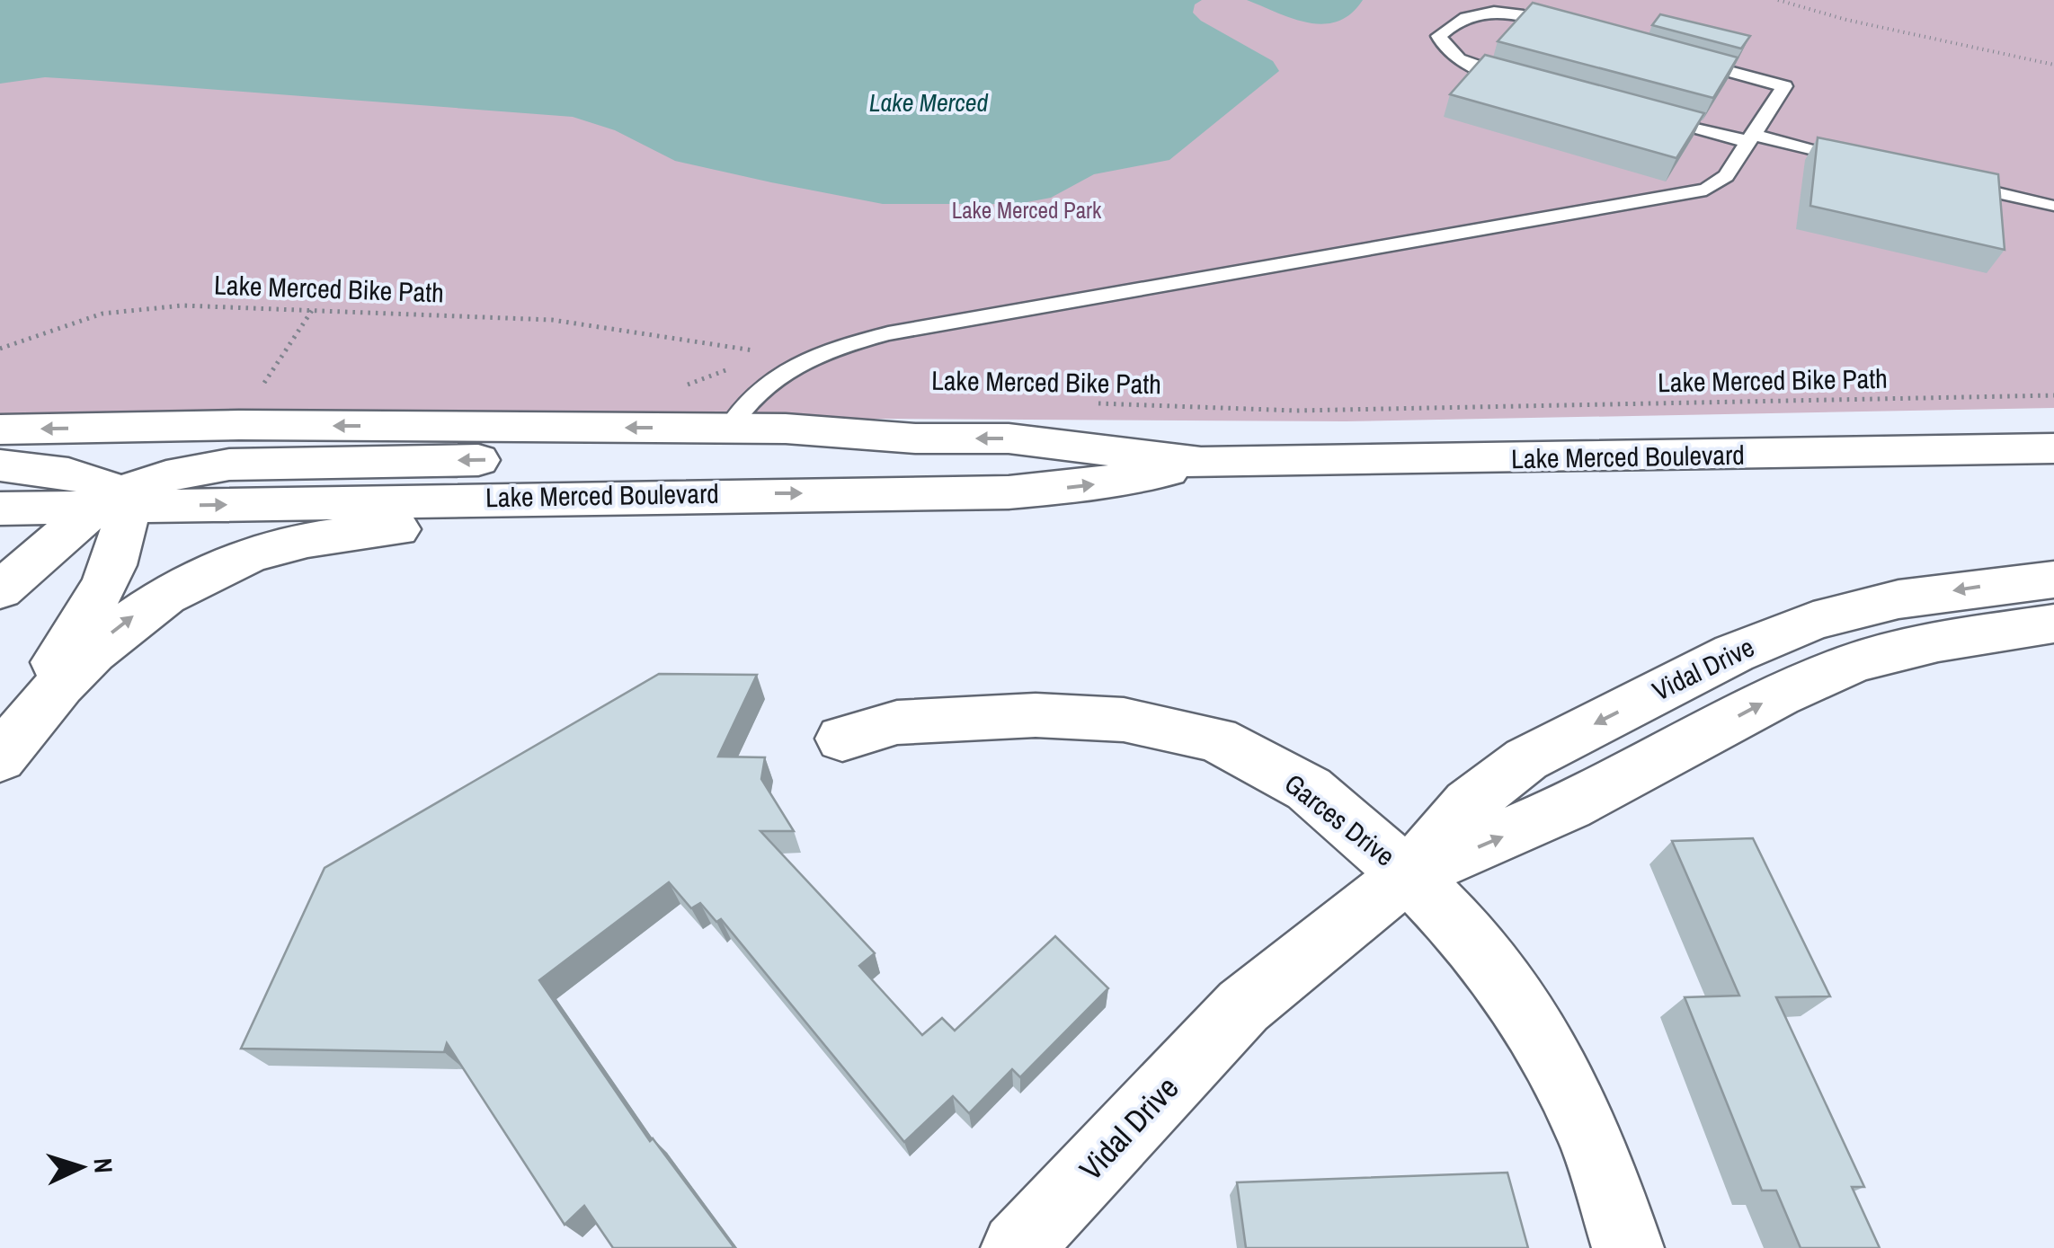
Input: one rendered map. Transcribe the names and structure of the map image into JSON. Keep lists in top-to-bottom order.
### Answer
{
  "streets": {
    "main road": ["Lake Merced Boulevard", "Vidal Drive", "Garces Drive"],
    "path": ["Lake Merced Bike Path"]
  },
  "crossings": [
    ["Vidal Drive", "Garces Drive"]
  ],
  "water": ["Lake Merced"],
  "parks": ["Lake Merced Park"],
  "north": "right"
}
